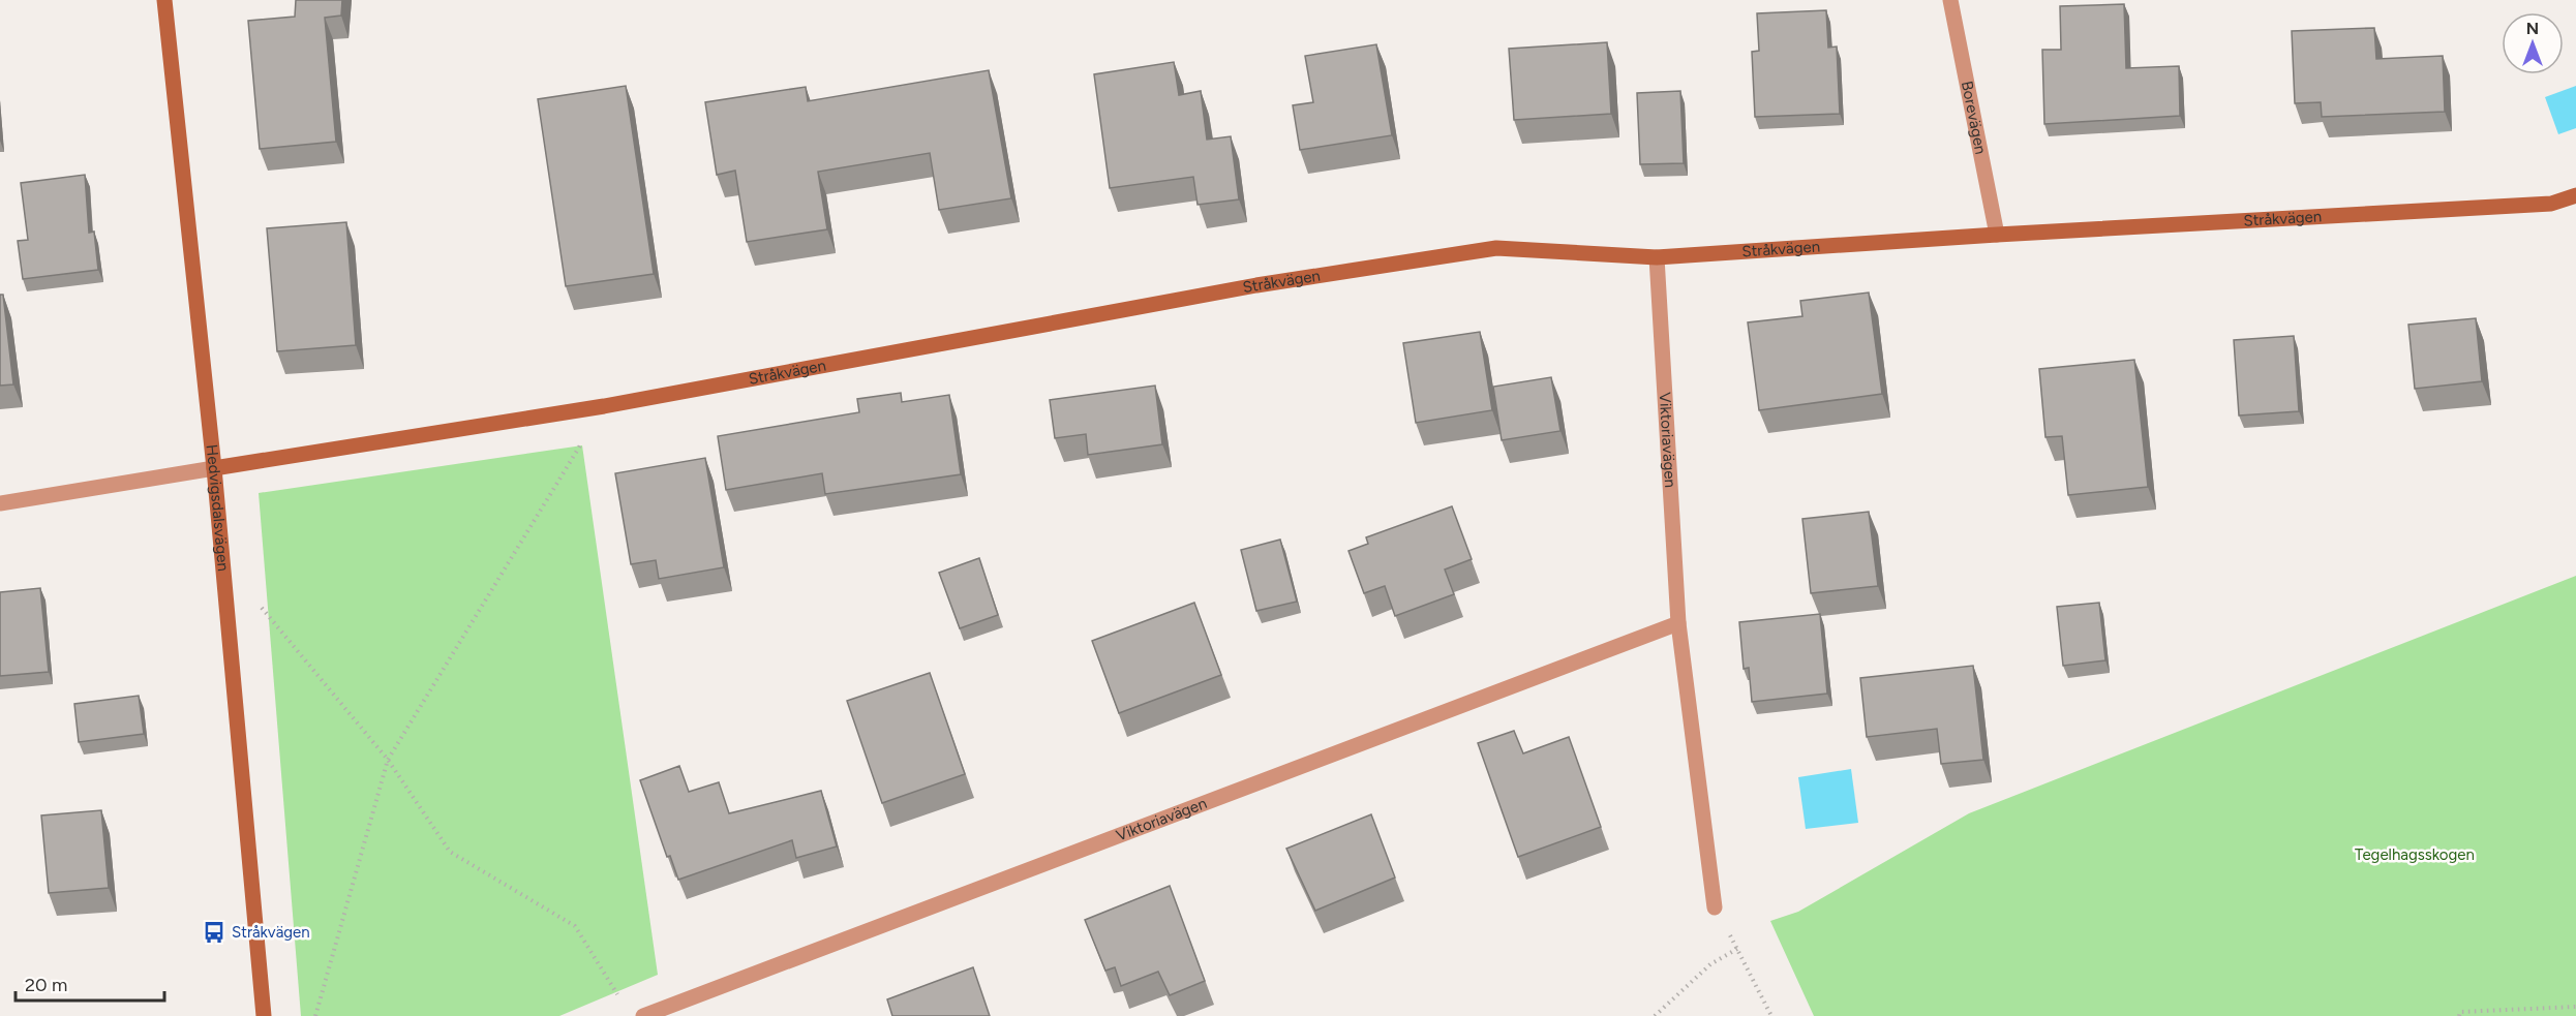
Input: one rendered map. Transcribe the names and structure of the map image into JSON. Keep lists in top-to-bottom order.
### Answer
{
  "streets": {
    "street": [
      "Borevägen",
      "Stråkvägen",
      "Viktoriavägen",
      "Hedvigsdalsvägen"
    ]
  },
  "crossings": [
    ["Borevägen", "Stråkvägen"],
    ["Stråkvägen", "Viktoriavägen"],
    ["Stråkvägen", "Hedvigsdalsvägen"]
  ],
  "parks": ["Tegelhagsskogen"],
  "places": {
    "bus stop": ["Stråkvägen"]
  },
  "scale_bar": "20 m",
  "north": "top"
}
